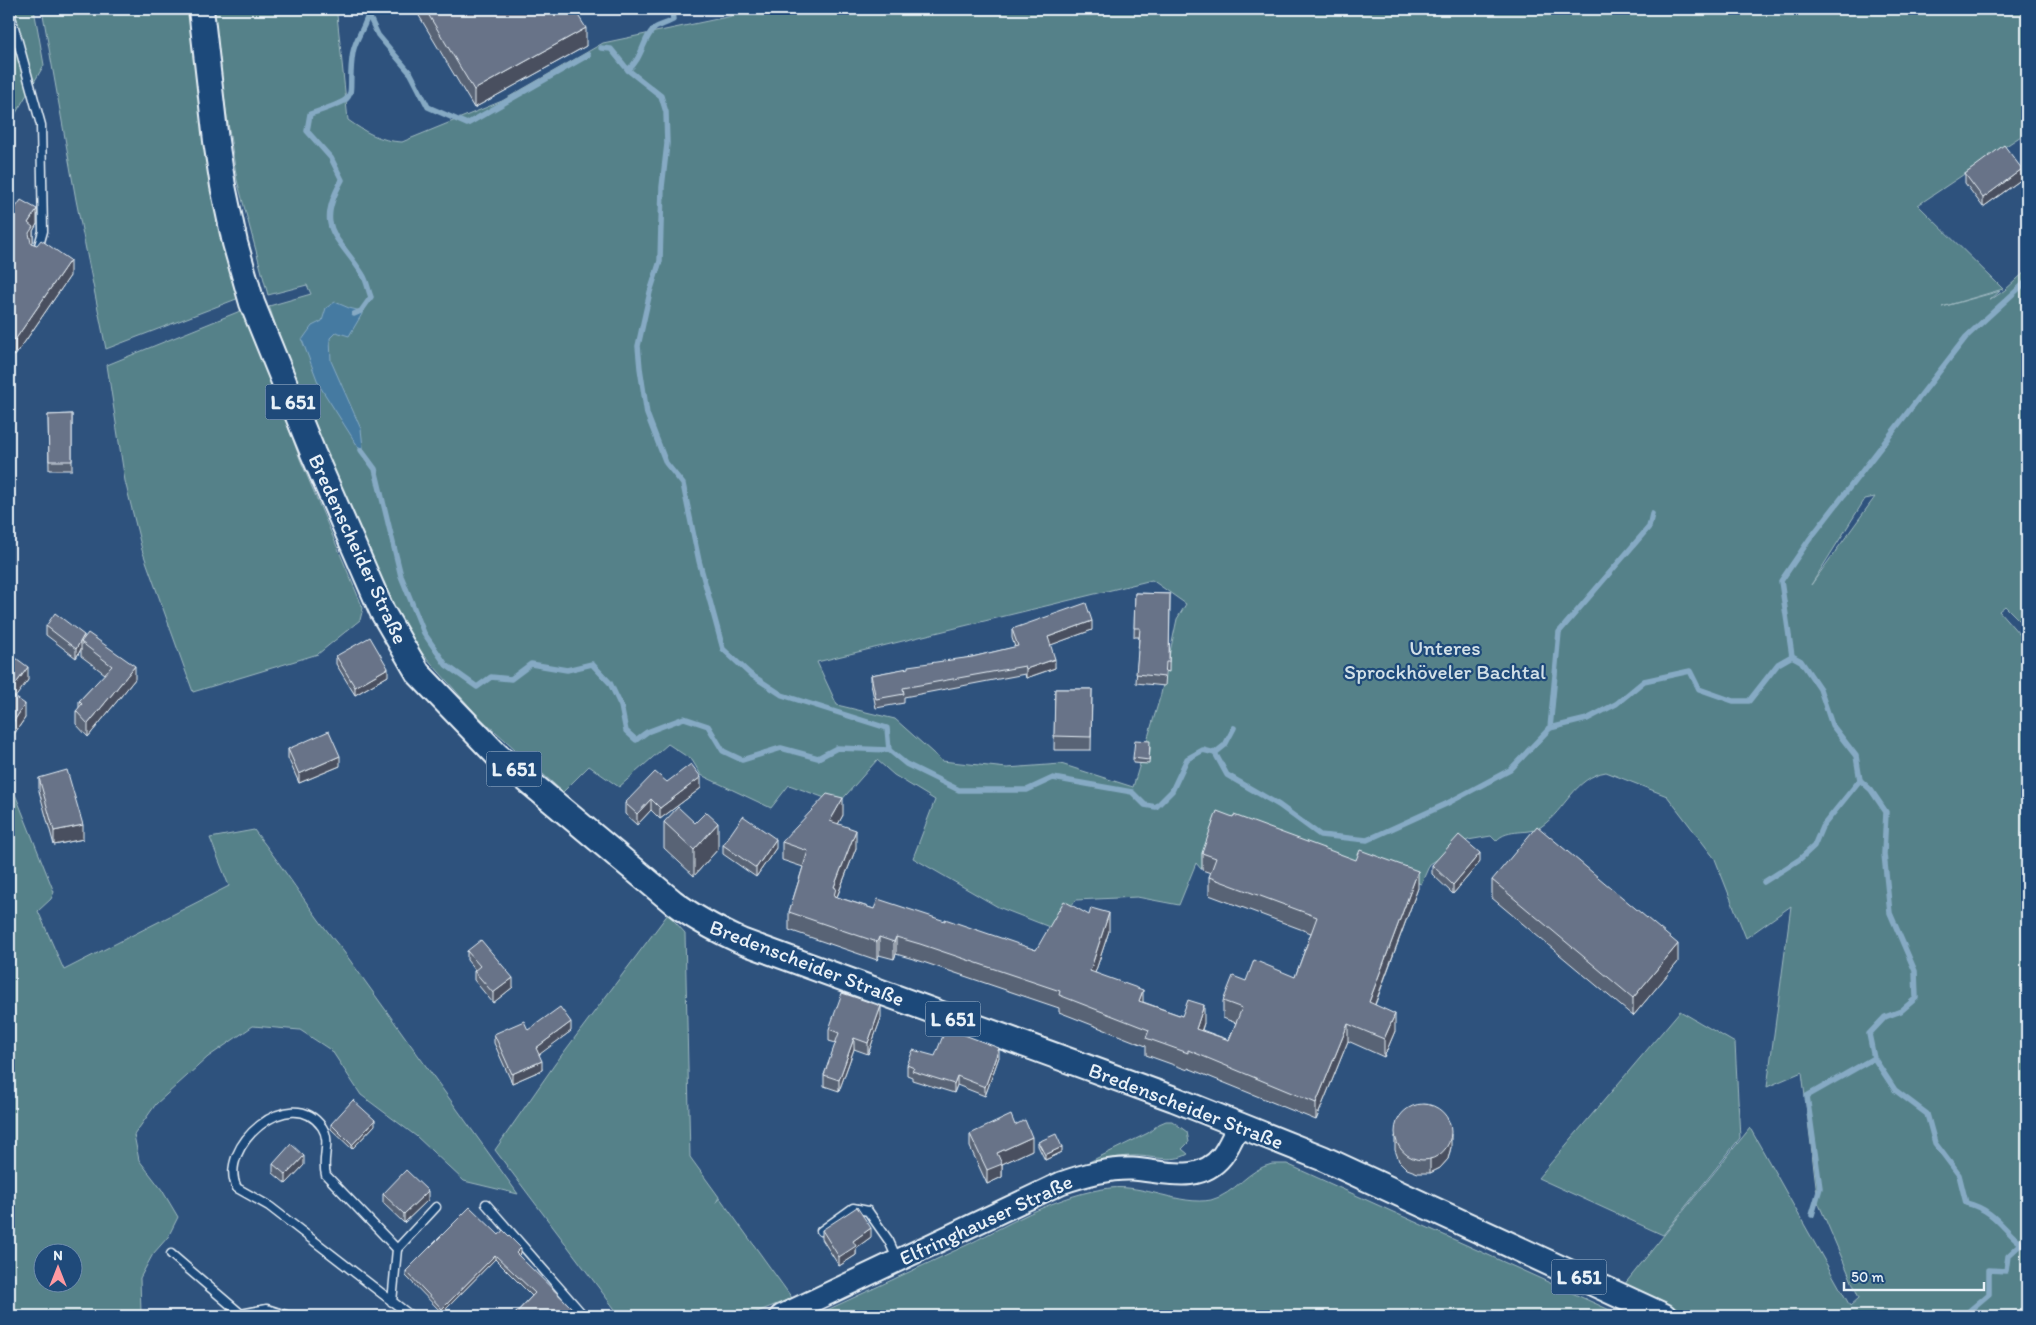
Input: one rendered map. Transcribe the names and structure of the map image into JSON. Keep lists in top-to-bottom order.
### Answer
{
  "streets": {
    "main road": ["L 651", "Bredenscheider Straße", "Elfringhauser Straße"]
  },
  "crossings": [
    ["Bredenscheider Straße", "Elfringhauser Straße"]
  ],
  "parks": ["Unteres Sprockhöveler Bachtal"],
  "scale_bar": "50 m",
  "north": "top"
}
